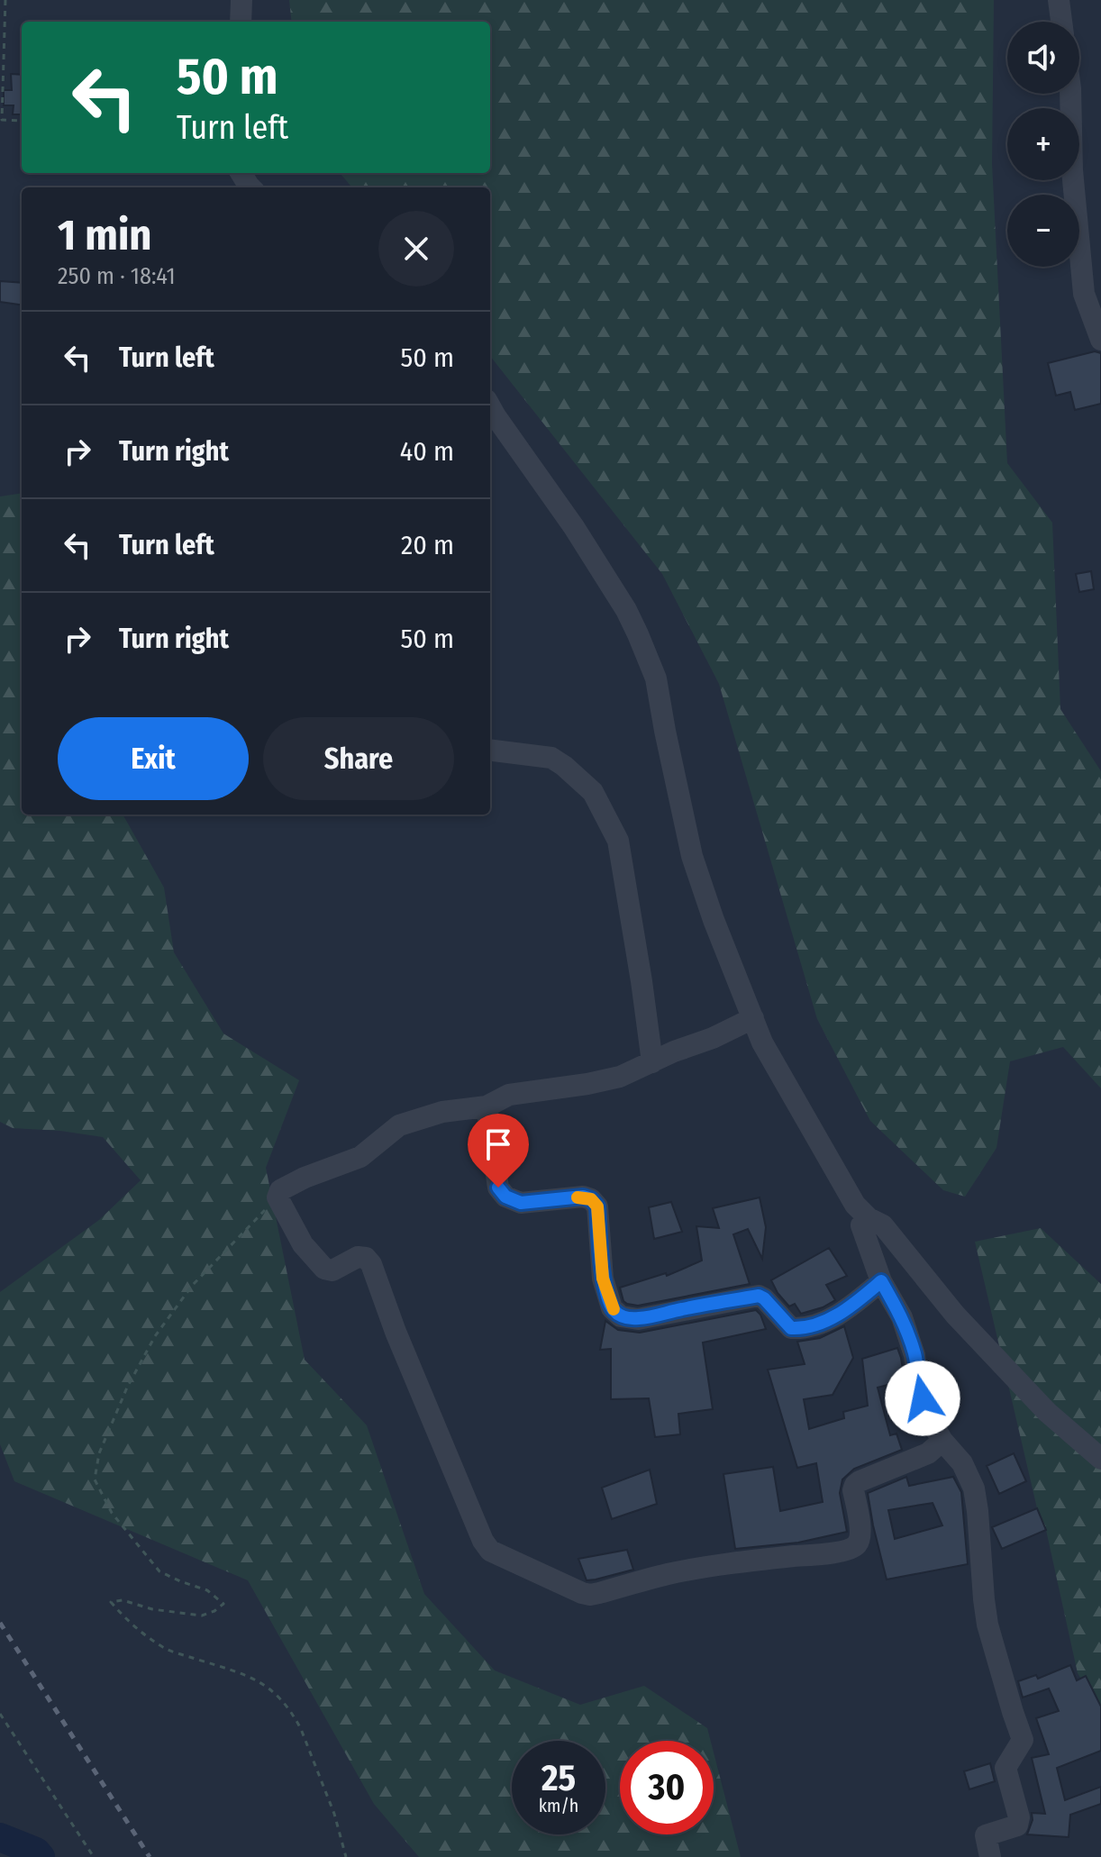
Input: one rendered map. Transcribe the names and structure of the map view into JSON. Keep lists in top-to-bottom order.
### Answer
{
  "page": {
    "map_buttons": ["+", "−"],
    "turn": ["50 m", "Turn left"],
    "heading": ["1 min", "250 m · 18:41"],
    "list": [
      {
        "name": "Turn left",
        "value": "50 m"
      },
      {
        "name": "Turn right",
        "value": "40 m"
      },
      {
        "name": "Turn left",
        "value": "20 m"
      },
      {
        "name": "Turn right",
        "value": "50 m"
      }
    ],
    "buttons": ["Exit", "Share"],
    "speed": "25 km/h",
    "limit": "30"
  }
}
